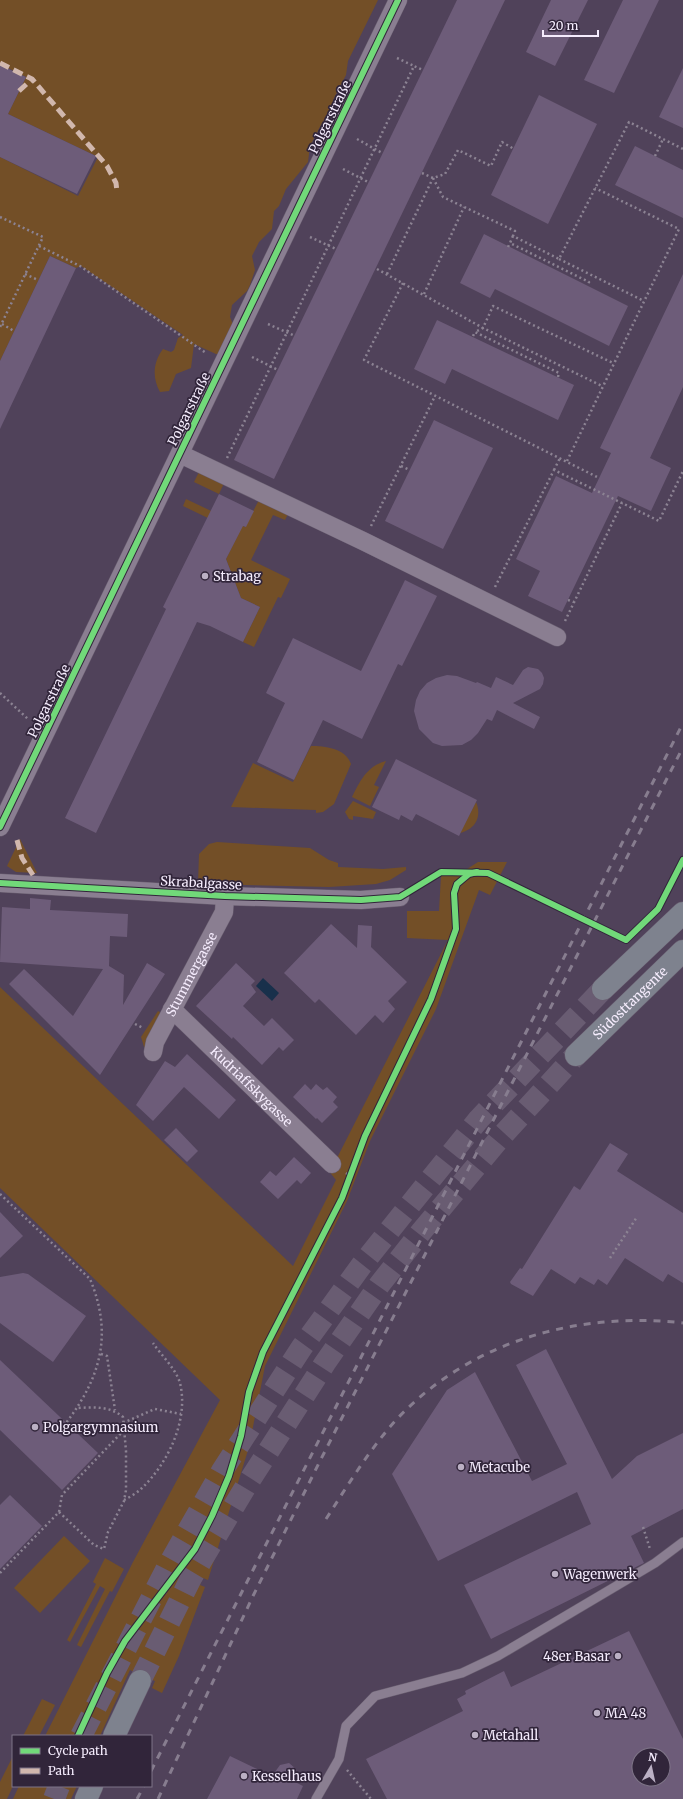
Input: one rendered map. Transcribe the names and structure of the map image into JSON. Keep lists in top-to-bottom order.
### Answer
{
  "streets": {
    "highway": ["Südosttangente"],
    "street": [
      "Polgarstraße",
      "Skrabalgasse",
      "Stummergasse",
      "Kudriaffskygasse"
    ]
  },
  "crossings": [
    ["Skrabalgasse", "Stummergasse"],
    ["Stummergasse", "Kudriaffskygasse"]
  ],
  "places": [
    "Strabag",
    "Polgargymnasium",
    "Metacube",
    "Wagenwerk",
    "48er Basar",
    "MA 48",
    "Metahall",
    "Kesselhaus"
  ],
  "legend": ["Cycle path", "Path"],
  "scale_bar": "20 m",
  "north": "top"
}
